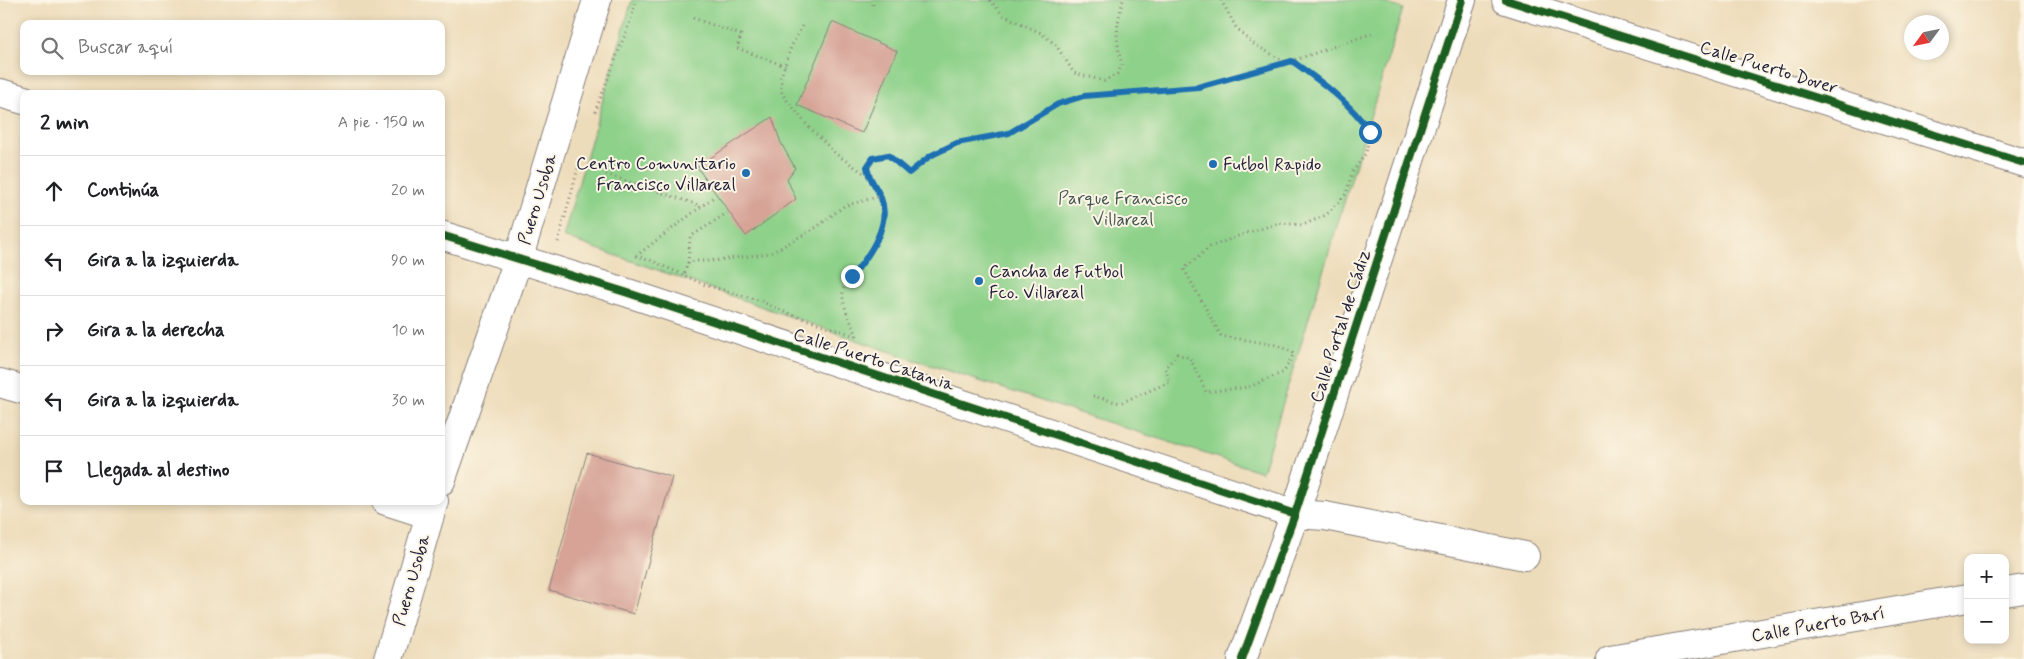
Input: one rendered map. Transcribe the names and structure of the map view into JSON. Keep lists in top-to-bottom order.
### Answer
{
  "streets": {
    "street": [
      "Calle Puerto Dover",
      "Puero Usoba",
      "Calle Portal de Cádiz",
      "Calle Puerto Catania",
      "Calle Puerto Barí"
    ]
  },
  "crossings": [
    ["Puero Usoba", "Calle Puerto Catania"],
    ["Calle Portal de Cádiz", "Calle Puerto Catania"]
  ],
  "parks": ["Parque Francisco Villareal"],
  "places": ["Futbol Rapido", "Centro Comunitario Francisco Villareal", "Cancha de Futbol Fco. Villareal"],
  "north": "bottom left",
  "page": {
    "search": "Buscar aquí",
    "heading": ["2 min", "A pie · 150 m"],
    "list": [
      ["Continúa", "20 m"],
      ["Gira a la izquierda", "90 m"],
      ["Gira a la derecha", "10 m"],
      ["Gira a la izquierda", "30 m"],
      "Llegada al destino"
    ],
    "map_buttons": ["+", "−"]
  }
}
